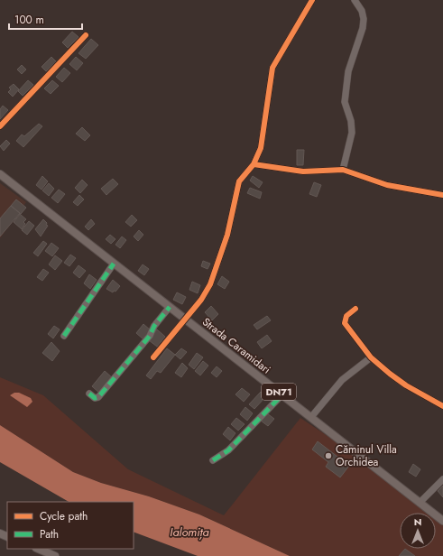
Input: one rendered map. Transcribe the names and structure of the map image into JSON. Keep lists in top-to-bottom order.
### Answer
{
  "streets": {
    "main road": ["Strada Caramidari", "DN71"]
  },
  "water": ["Ialomița"],
  "places": ["Căminul Villa Orchidea"],
  "legend": ["Cycle path", "Path"],
  "scale_bar": "100 m",
  "north": "top"
}
